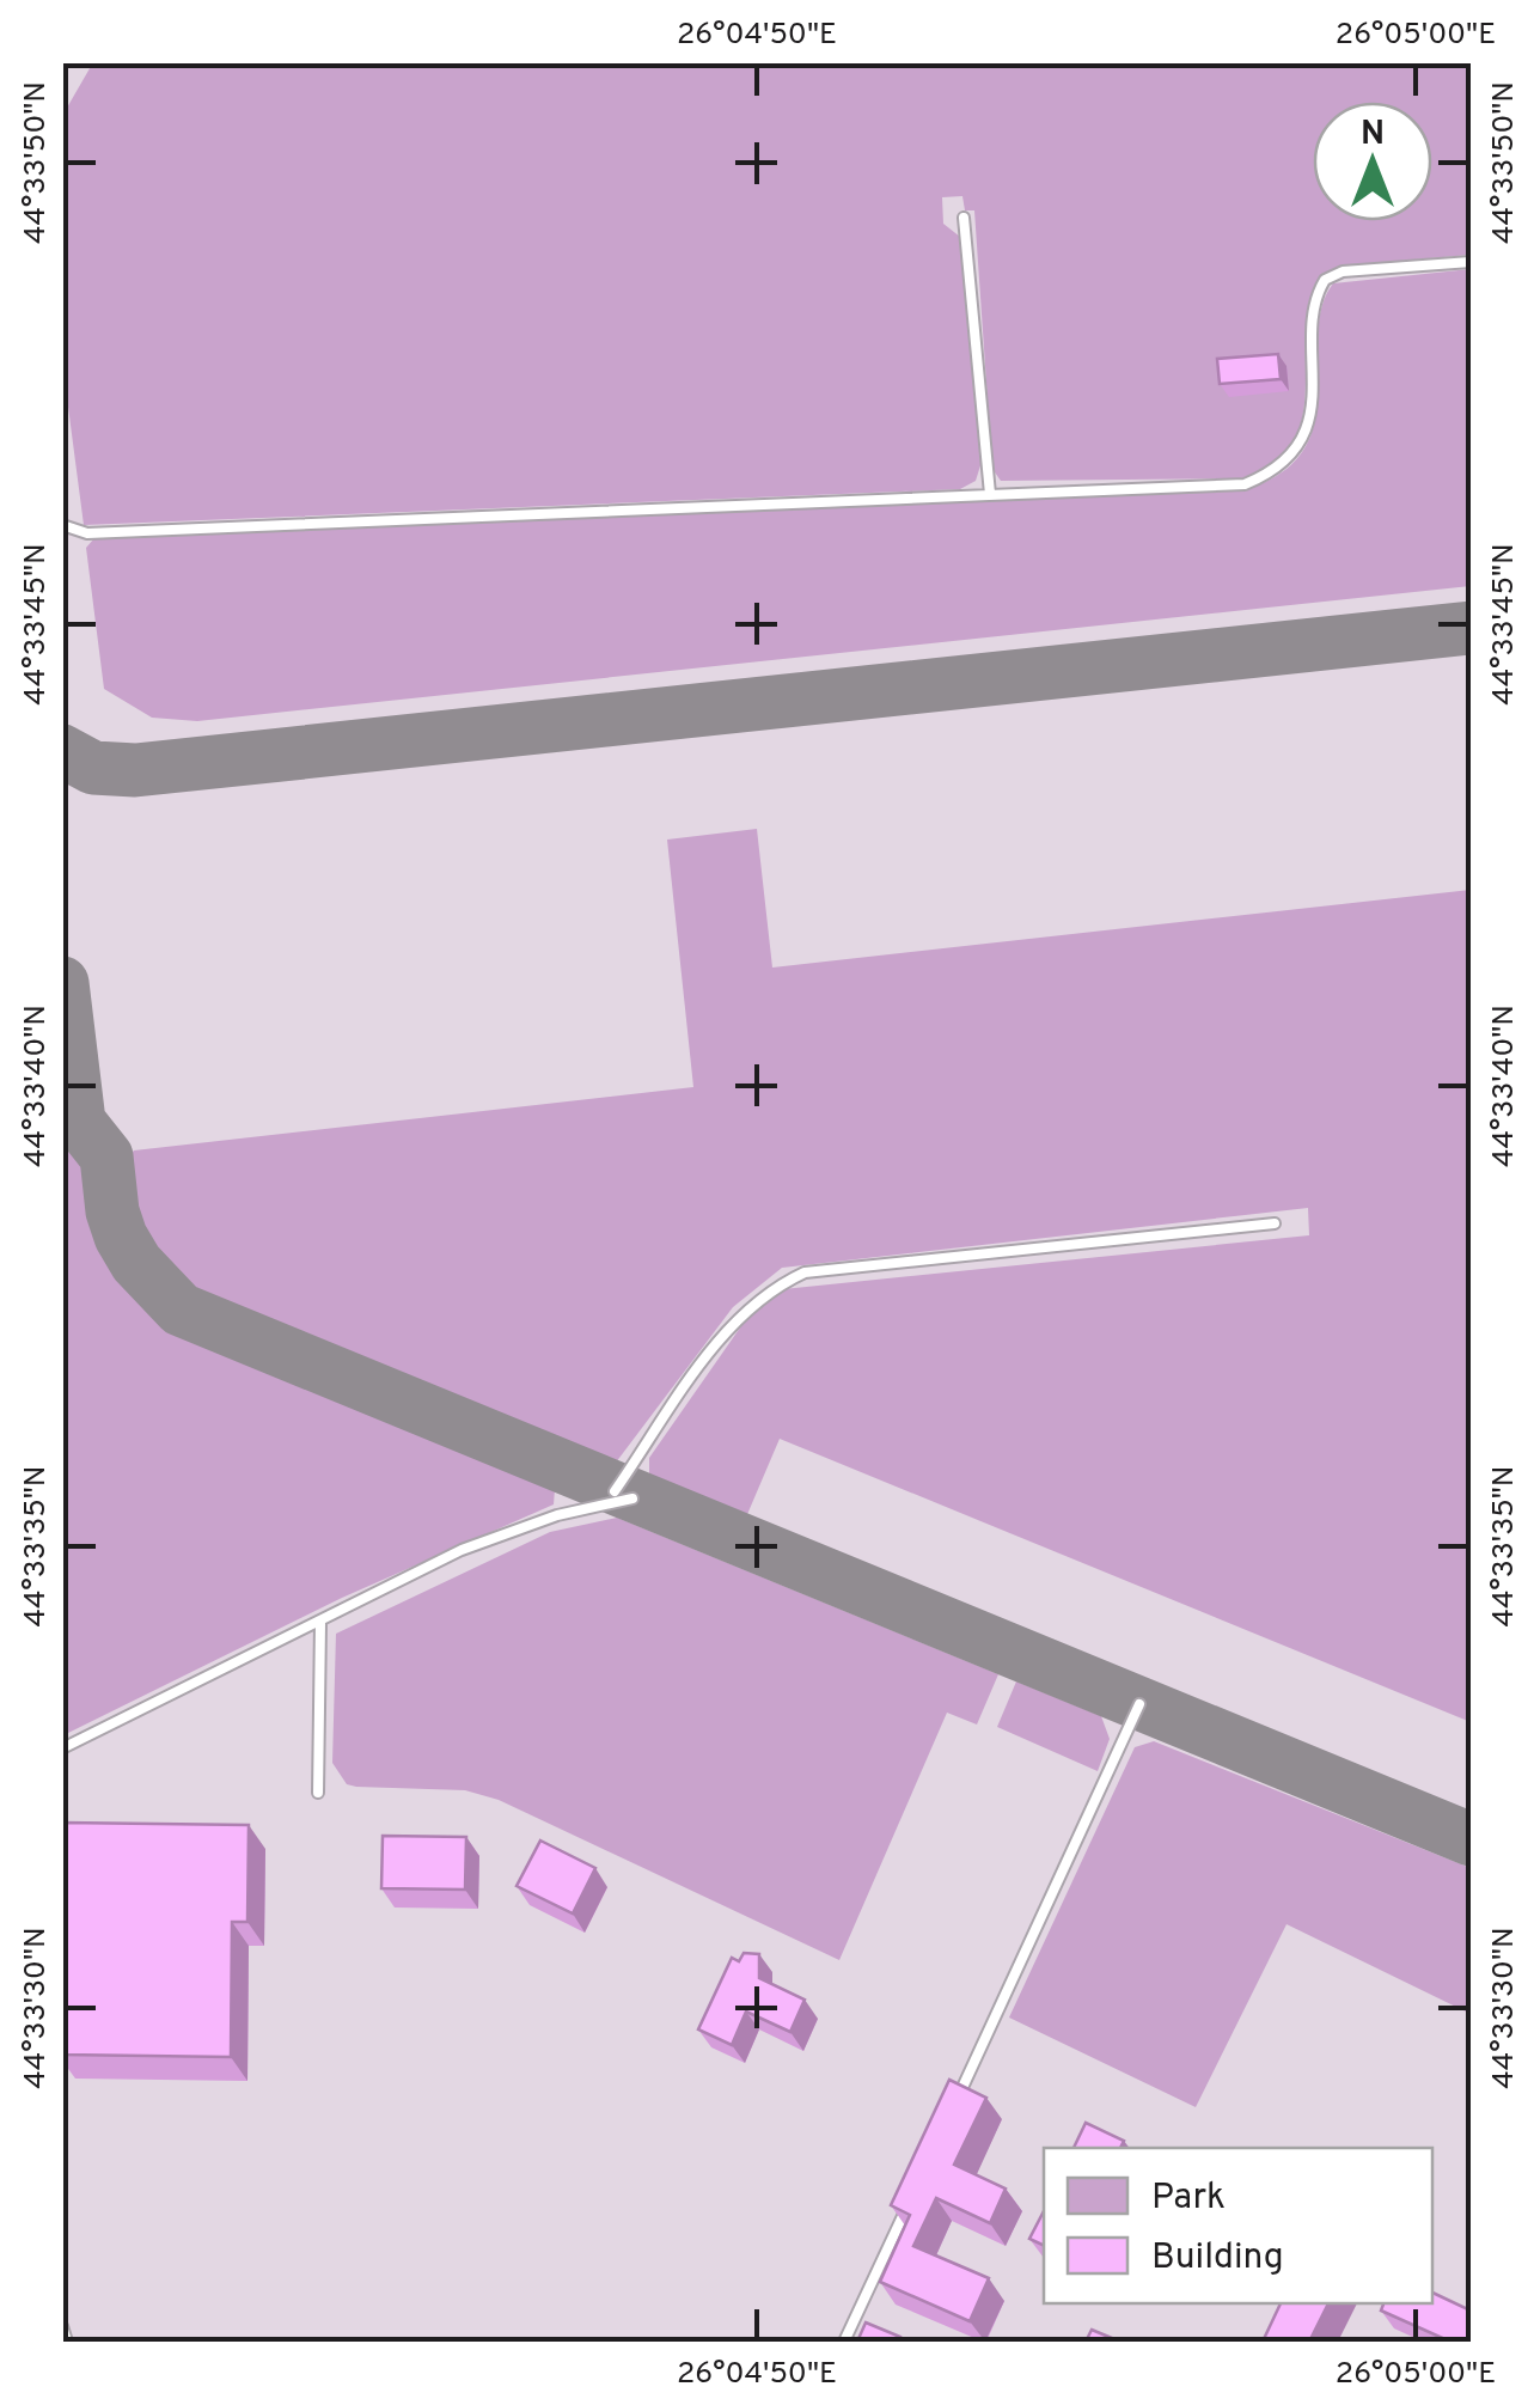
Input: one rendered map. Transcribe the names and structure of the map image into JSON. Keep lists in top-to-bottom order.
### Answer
{
  "legend": ["Park", "Building"],
  "north": "top",
  "coordinates": [
    "26°04'50\"E",
    "26°05'00\"E",
    "44°33'50\"N",
    "44°33'45\"N",
    "44°33'40\"N",
    "44°33'35\"N",
    "44°33'30\"N"
  ]
}
